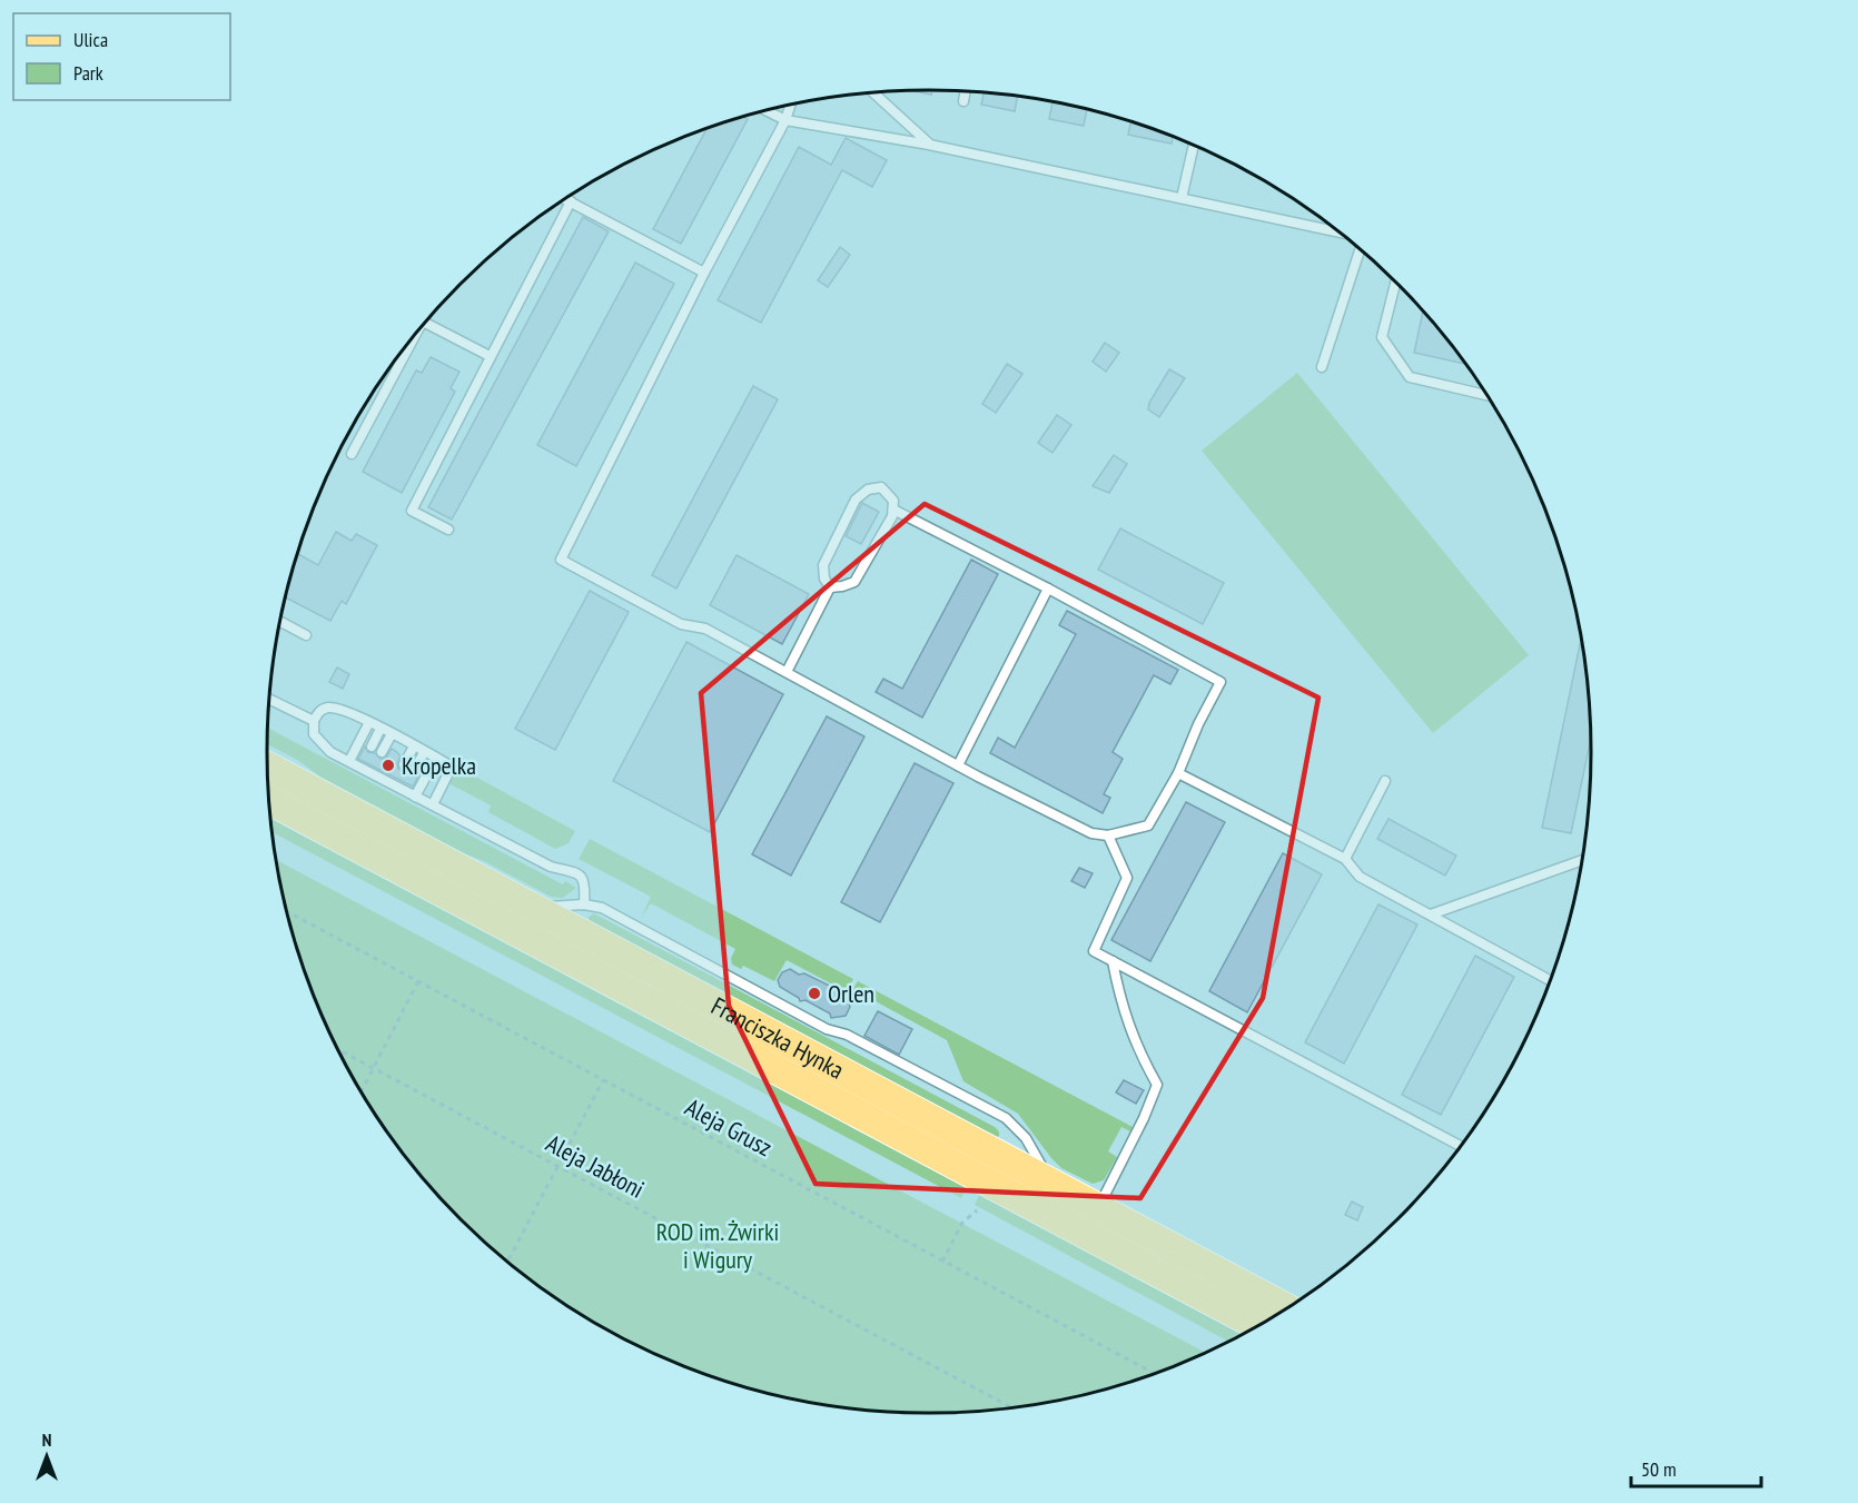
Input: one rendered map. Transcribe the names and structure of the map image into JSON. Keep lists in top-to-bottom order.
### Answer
{
  "streets": {
    "main road": ["Franciszka Hynka"],
    "path": ["Aleja Grusz", "Aleja Jabłoni"]
  },
  "parks": ["ROD im. Żwirki i Wigury"],
  "places": ["Kropelka", "Orlen"],
  "legend": ["Ulica", "Park"],
  "scale_bar": "50 m",
  "north": "top"
}
